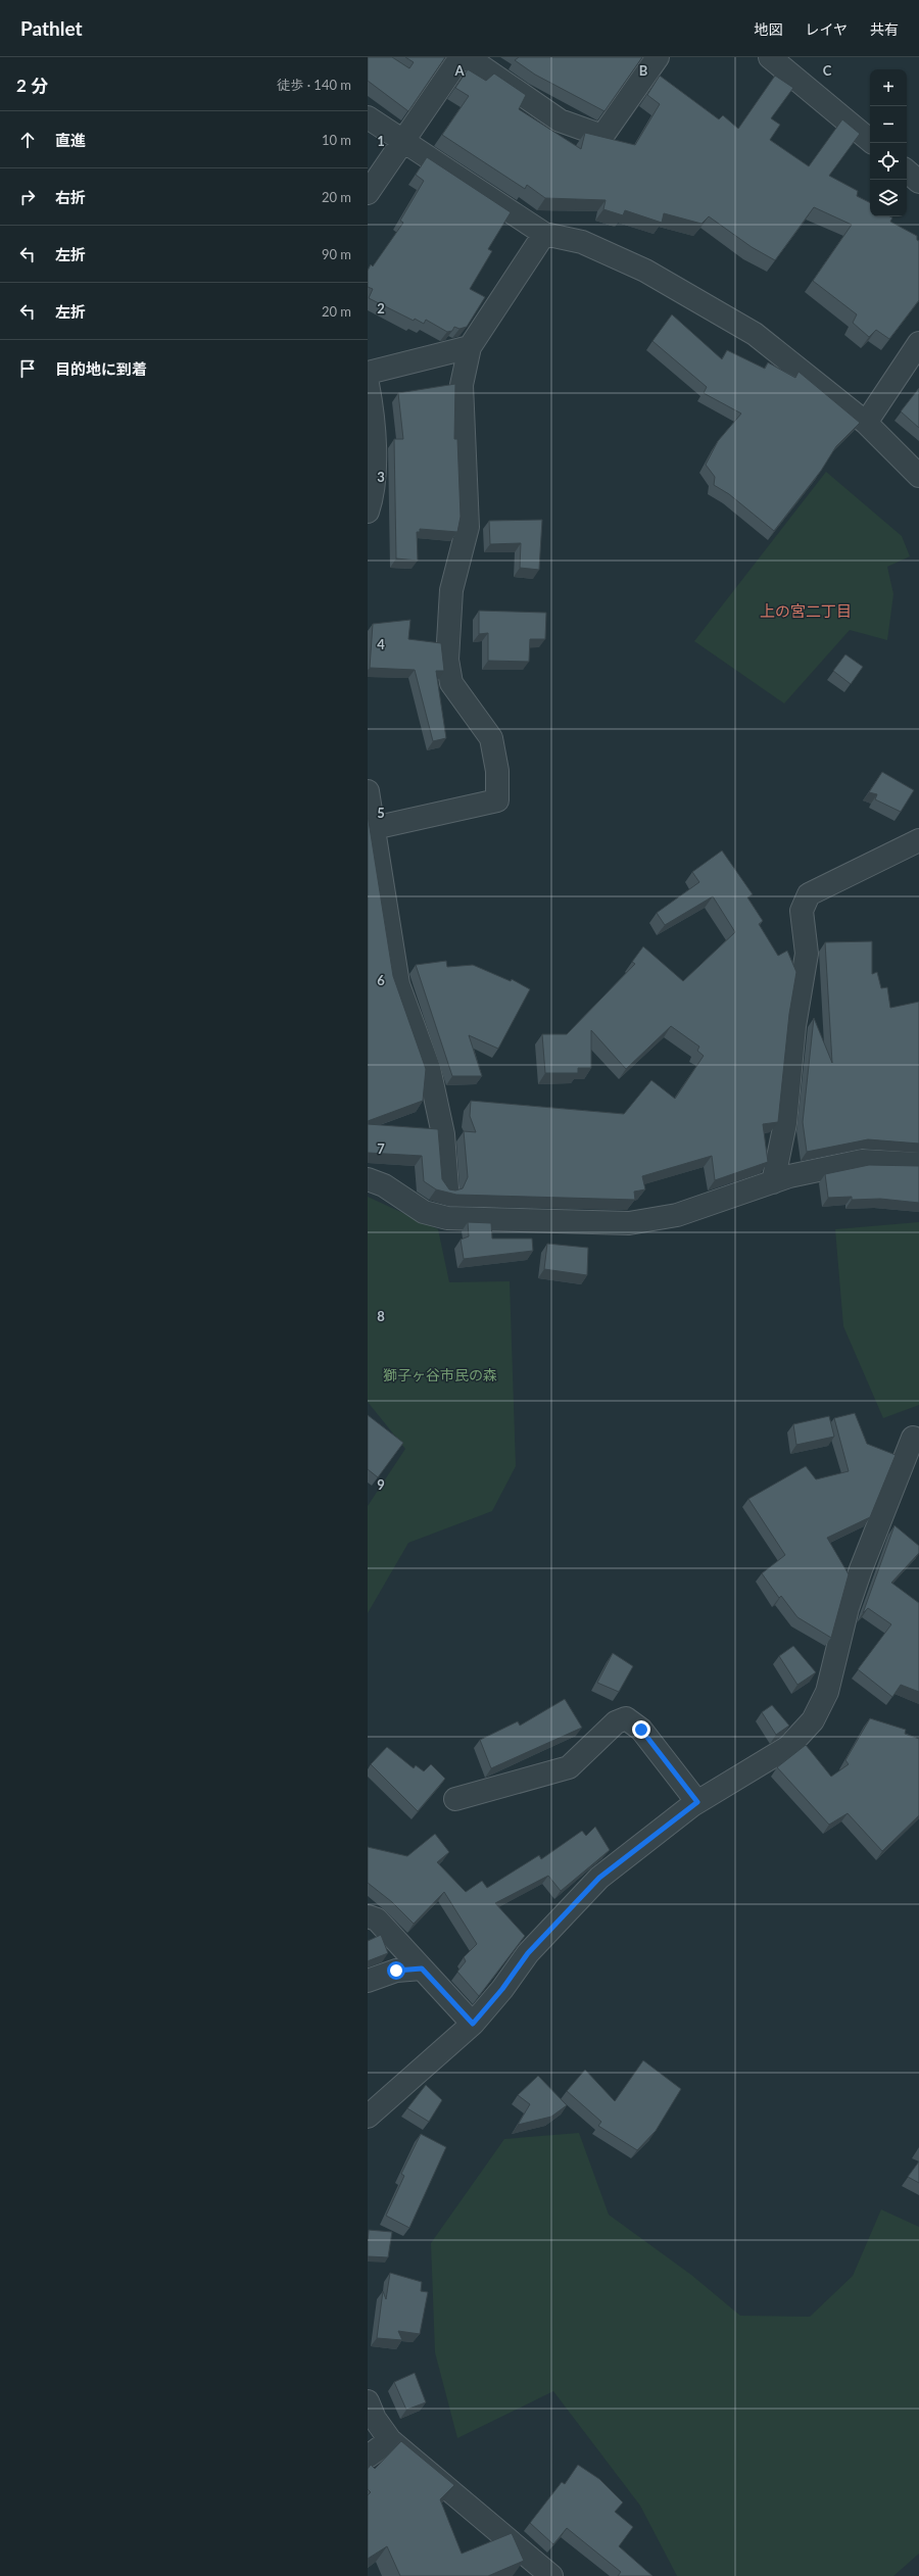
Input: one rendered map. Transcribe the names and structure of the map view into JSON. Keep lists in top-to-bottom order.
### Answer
{
  "districts": ["上の宮二丁目"],
  "parks": ["獅子ヶ谷市民の森"],
  "page": {
    "header": "Pathlet",
    "nav": ["地図", "レイヤ", "共有"],
    "heading": ["2 分", "徒歩 · 140 m"],
    "map_buttons": ["+", "−"],
    "list": [
      ["直進", "10 m"],
      ["右折", "20 m"],
      ["左折", "90 m"],
      ["左折", "20 m"],
      "目的地に到着"
    ]
  },
  "grid": {
    "columns": ["A", "B", "C"],
    "rows": [
      "1",
      "2",
      "3",
      "4",
      "5",
      "6",
      "7",
      "8",
      "9"
    ]
  }
}
